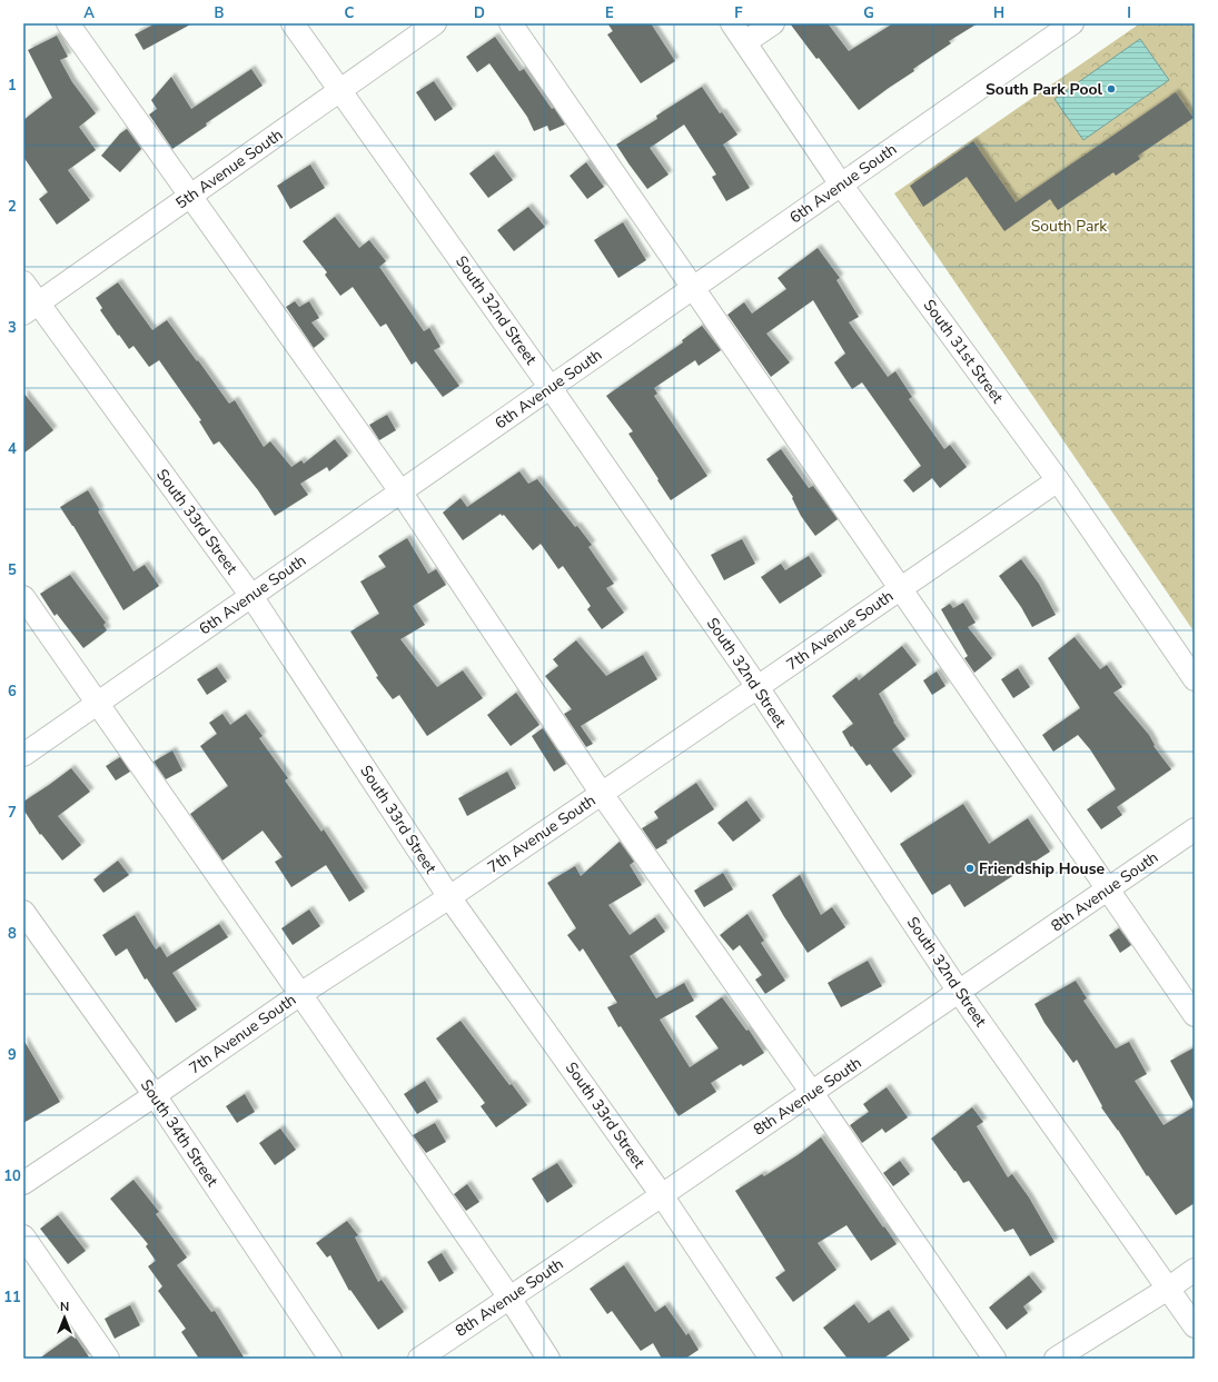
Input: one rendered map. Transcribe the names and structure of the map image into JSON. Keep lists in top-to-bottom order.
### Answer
{
  "streets": {
    "street": [
      "5th Avenue South",
      "6th Avenue South",
      "South 32nd Street",
      "South 31st Street",
      "South 33rd Street",
      "7th Avenue South",
      "8th Avenue South",
      "South 34th Street"
    ]
  },
  "crossings": [
    ["5th Avenue South", "South 32nd Street"],
    ["5th Avenue South", "South 33rd Street"],
    ["6th Avenue South", "South 32nd Street"],
    ["6th Avenue South", "South 31st Street"],
    ["6th Avenue South", "South 33rd Street"],
    ["South 32nd Street", "7th Avenue South"],
    ["South 32nd Street", "8th Avenue South"],
    ["South 31st Street", "7th Avenue South"],
    ["South 33rd Street", "7th Avenue South"],
    ["South 33rd Street", "8th Avenue South"],
    ["7th Avenue South", "South 34th Street"]
  ],
  "parks": ["South Park"],
  "places": ["South Park Pool", "Friendship House"],
  "north": "top",
  "grid": {
    "columns": [
      "A",
      "B",
      "C",
      "D",
      "E",
      "F",
      "G",
      "H",
      "I"
    ],
    "rows": [
      "1",
      "2",
      "3",
      "4",
      "5",
      "6",
      "7",
      "8",
      "9",
      "10",
      "11"
    ]
  }
}
